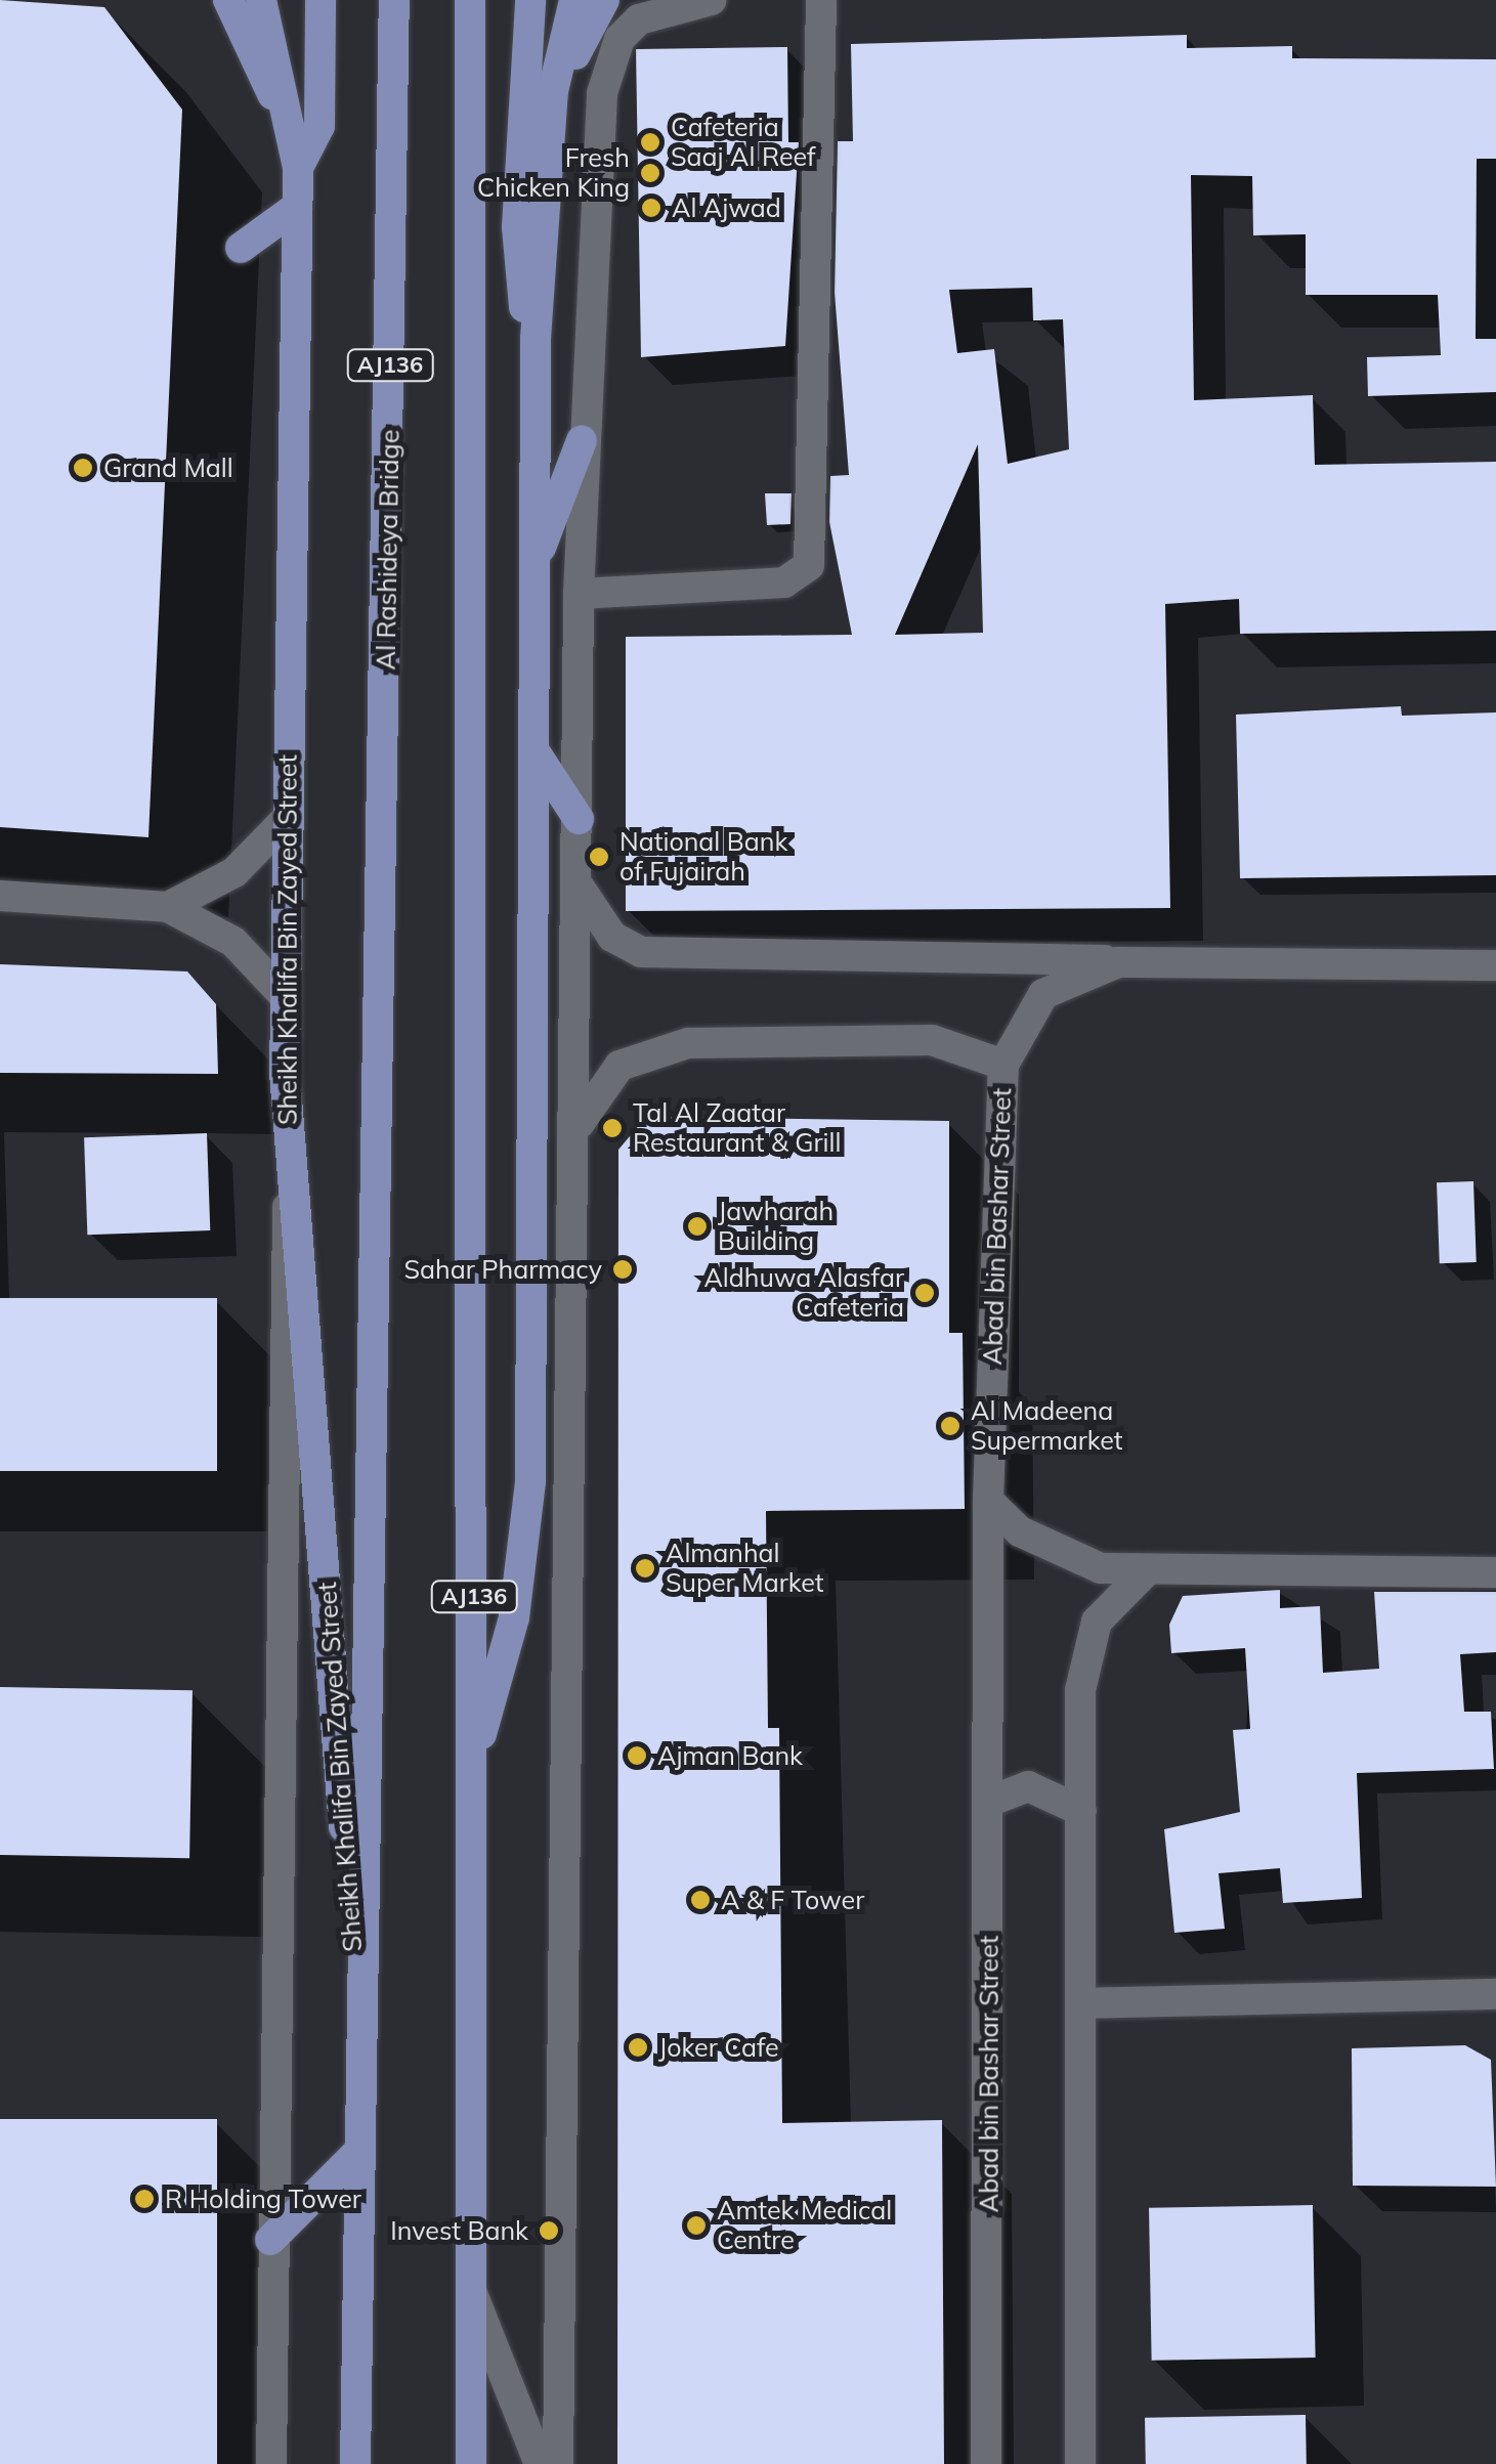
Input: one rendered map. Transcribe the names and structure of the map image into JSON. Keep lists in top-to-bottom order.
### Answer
{
  "streets": {
    "main road": ["AJ136", "Al Rashideya Bridge", "Sheikh Khalifa Bin Zayed Street"],
    "street": ["Abad bin Bashar Street"]
  },
  "crossings": [
    ["Al Rashideya Bridge", "Sheikh Khalifa Bin Zayed Street"]
  ],
  "places": [
    "Cafeteria Saaj Al Reef",
    "Fresh Chicken King",
    "Al Ajwad",
    "Grand Mall",
    "National Bank of Fujairah",
    "Tal Al Zaatar Restaurant & Grill",
    "Jawharah Building",
    "Sahar Pharmacy",
    "Aldhuwa Alasfar Cafeteria",
    "Al Madeena Supermarket",
    "Almanhal Super Market",
    "Ajman Bank",
    "A & F Tower",
    "Joker Cafe",
    "R Holding Tower",
    "Amtek Medical Centre",
    "Invest Bank"
  ]
}
